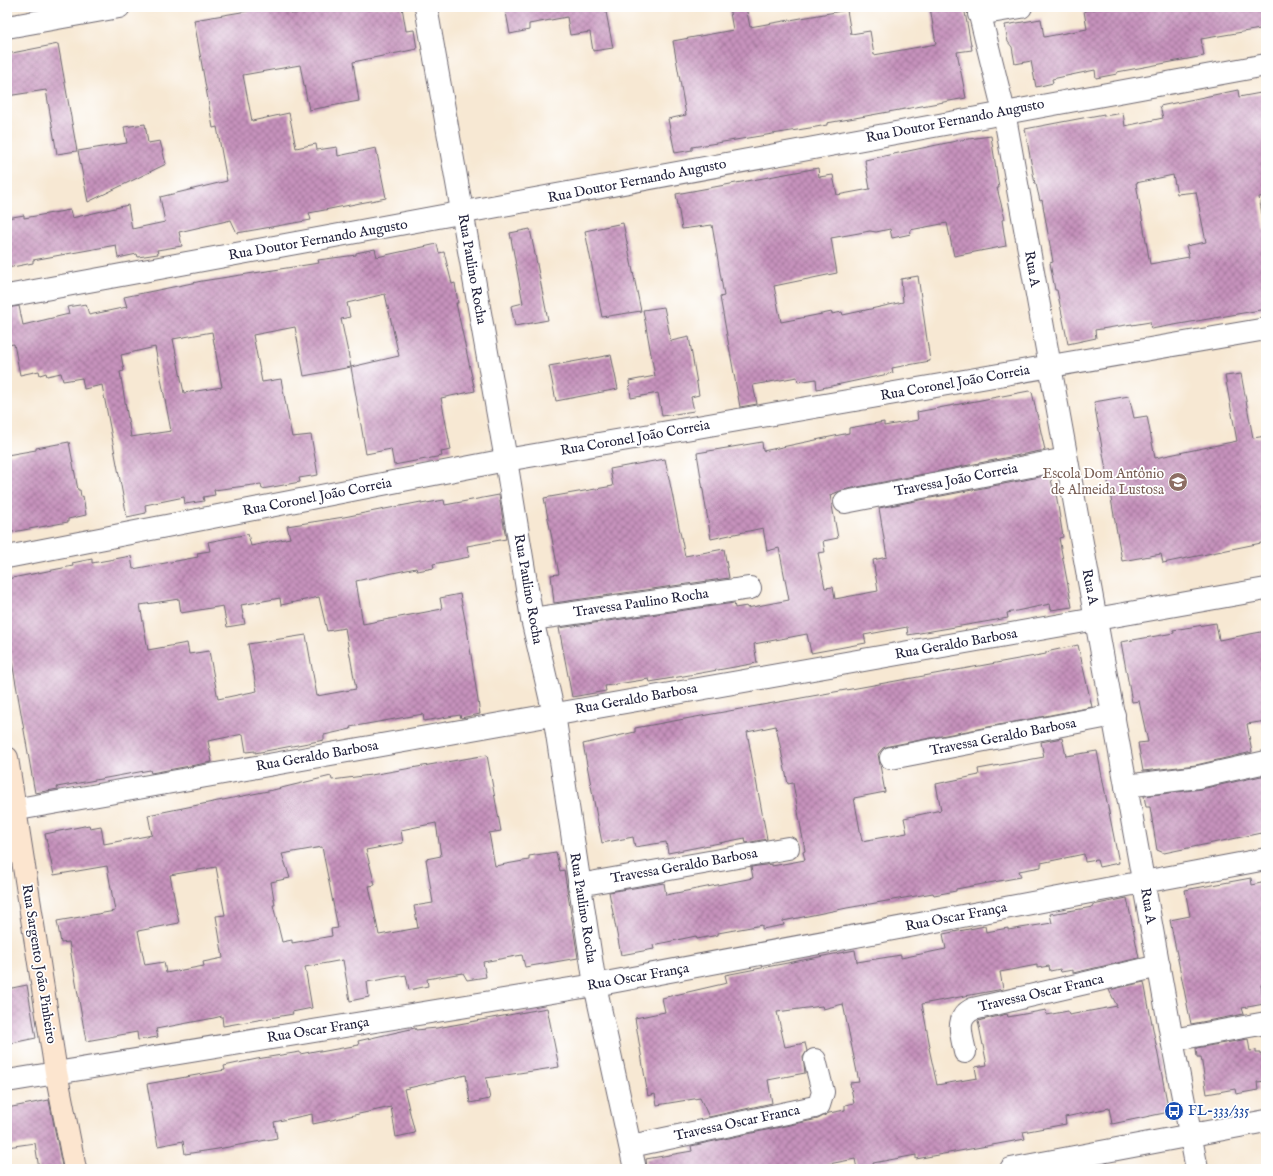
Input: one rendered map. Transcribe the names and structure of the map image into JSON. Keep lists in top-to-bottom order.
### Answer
{
  "streets": {
    "street": [
      "Rua Doutor Fernando Augusto",
      "Rua Paulino Rocha",
      "Rua A",
      "Rua Coronel João Correia",
      "Travessa João Correia",
      "Travessa Paulino Rocha",
      "Rua Geraldo Barbosa",
      "Travessa Geraldo Barbosa",
      "Rua Oscar França",
      "Rua Sargento João Pinheiro",
      "Travessa Oscar Franca"
    ]
  },
  "crossings": [
    ["Rua Doutor Fernando Augusto", "Rua Paulino Rocha"],
    ["Rua Doutor Fernando Augusto", "Rua A"],
    ["Rua Paulino Rocha", "Rua Coronel João Correia"],
    ["Rua Paulino Rocha", "Travessa Paulino Rocha"],
    ["Rua Paulino Rocha", "Rua Geraldo Barbosa"],
    ["Rua Paulino Rocha", "Travessa Geraldo Barbosa"],
    ["Rua Paulino Rocha", "Rua Oscar França"],
    ["Rua Paulino Rocha", "Travessa Oscar Franca"],
    ["Rua A", "Rua Coronel João Correia"],
    ["Rua A", "Travessa João Correia"],
    ["Rua A", "Rua Geraldo Barbosa"],
    ["Rua A", "Travessa Geraldo Barbosa"],
    ["Rua A", "Rua Oscar França"],
    ["Rua A", "Travessa Oscar Franca"],
    ["Rua Geraldo Barbosa", "Rua Sargento João Pinheiro"],
    ["Rua Oscar França", "Rua Sargento João Pinheiro"]
  ],
  "places": {
    "school or university": ["Escola Dom Antônio de Almeida Lustosa"],
    "bus stop": ["FL-333/335"]
  }
}
